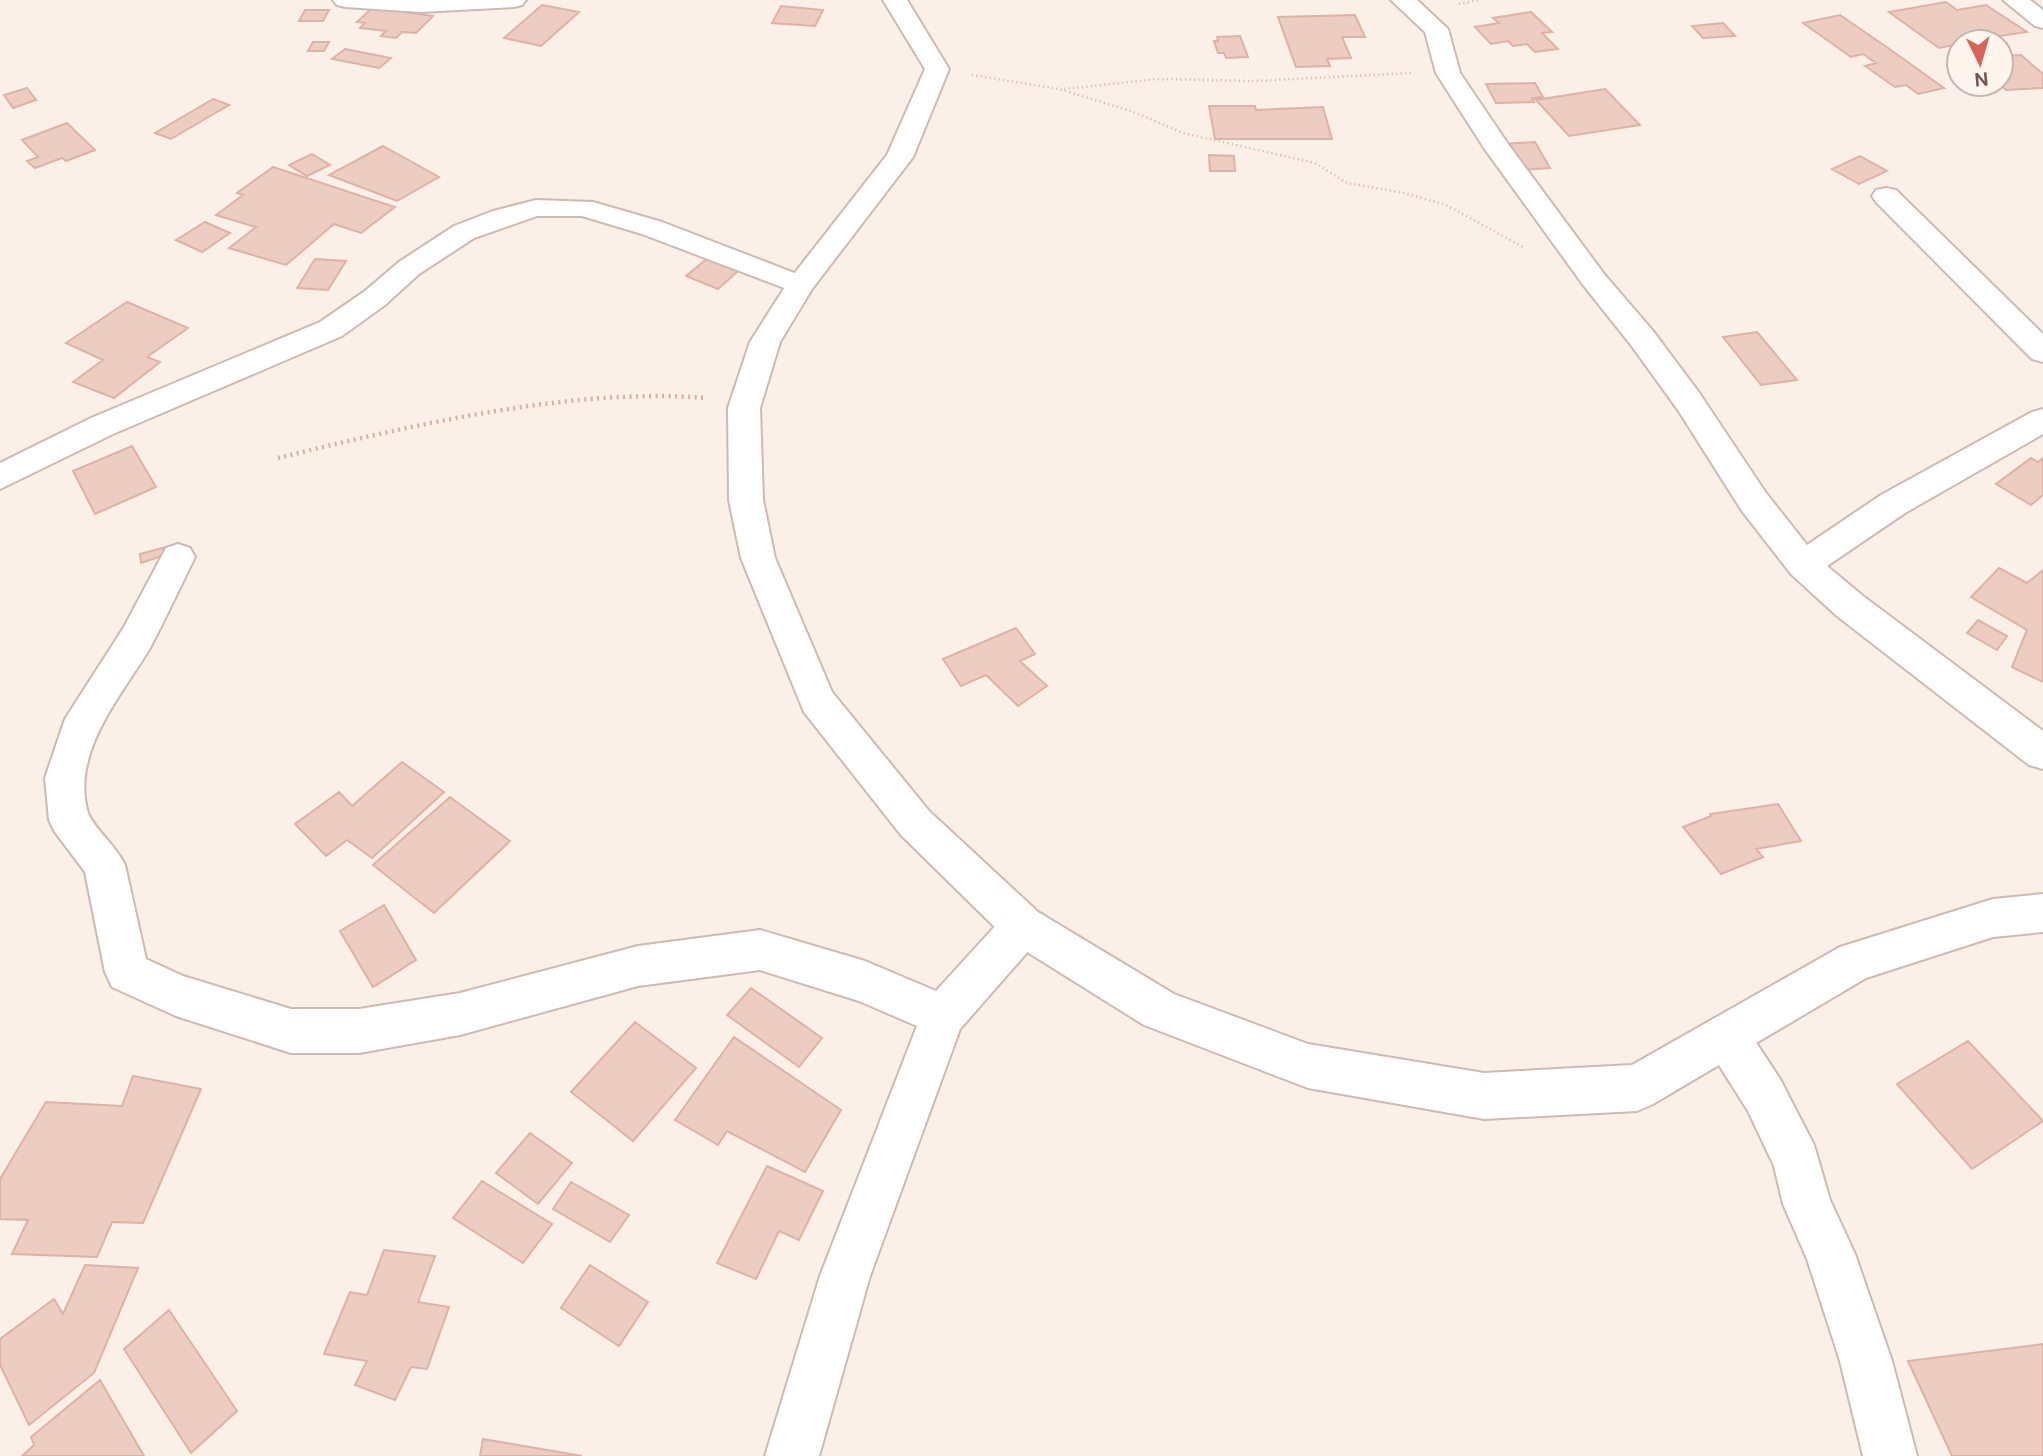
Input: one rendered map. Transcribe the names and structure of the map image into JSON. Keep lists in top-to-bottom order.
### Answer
{
  "north": "bottom"
}
